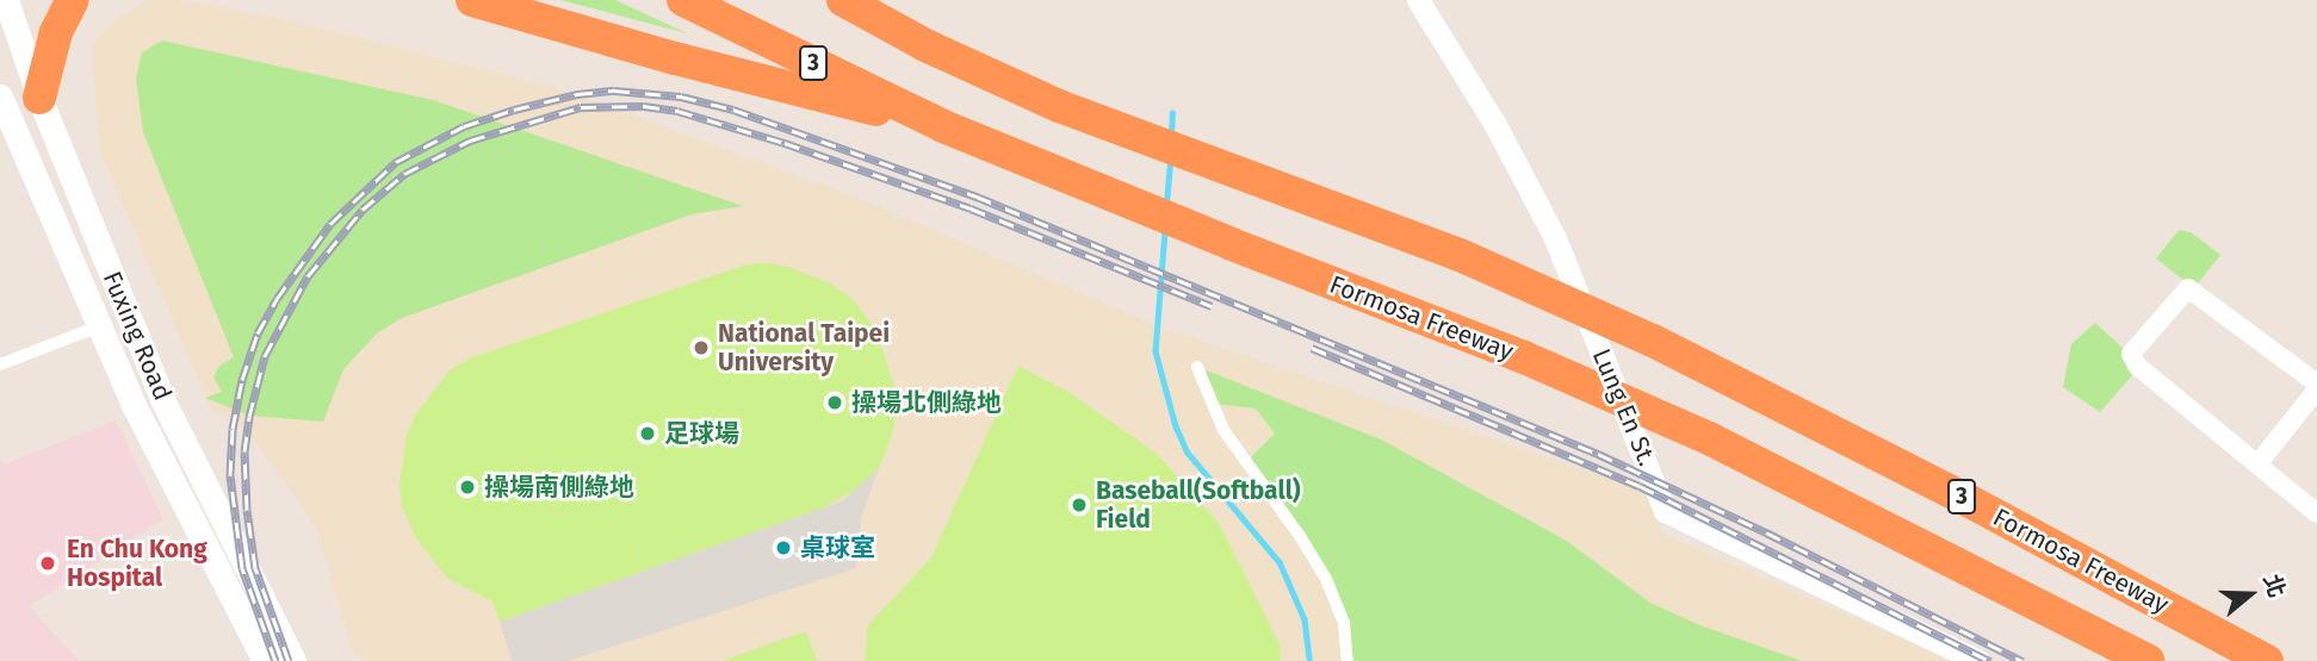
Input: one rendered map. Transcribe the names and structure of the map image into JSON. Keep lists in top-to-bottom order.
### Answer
{
  "streets": {
    "highway": ["3", "Formosa Freeway"],
    "main road": ["Fuxing Road"],
    "street": ["Lung En St."]
  },
  "places": [
    "National Taipei University",
    "操場北側綠地",
    "足球場",
    "操場南側綠地",
    "Baseball(Softball) Field",
    "桌球室",
    "En Chu Kong Hospital"
  ],
  "north": "right"
}
